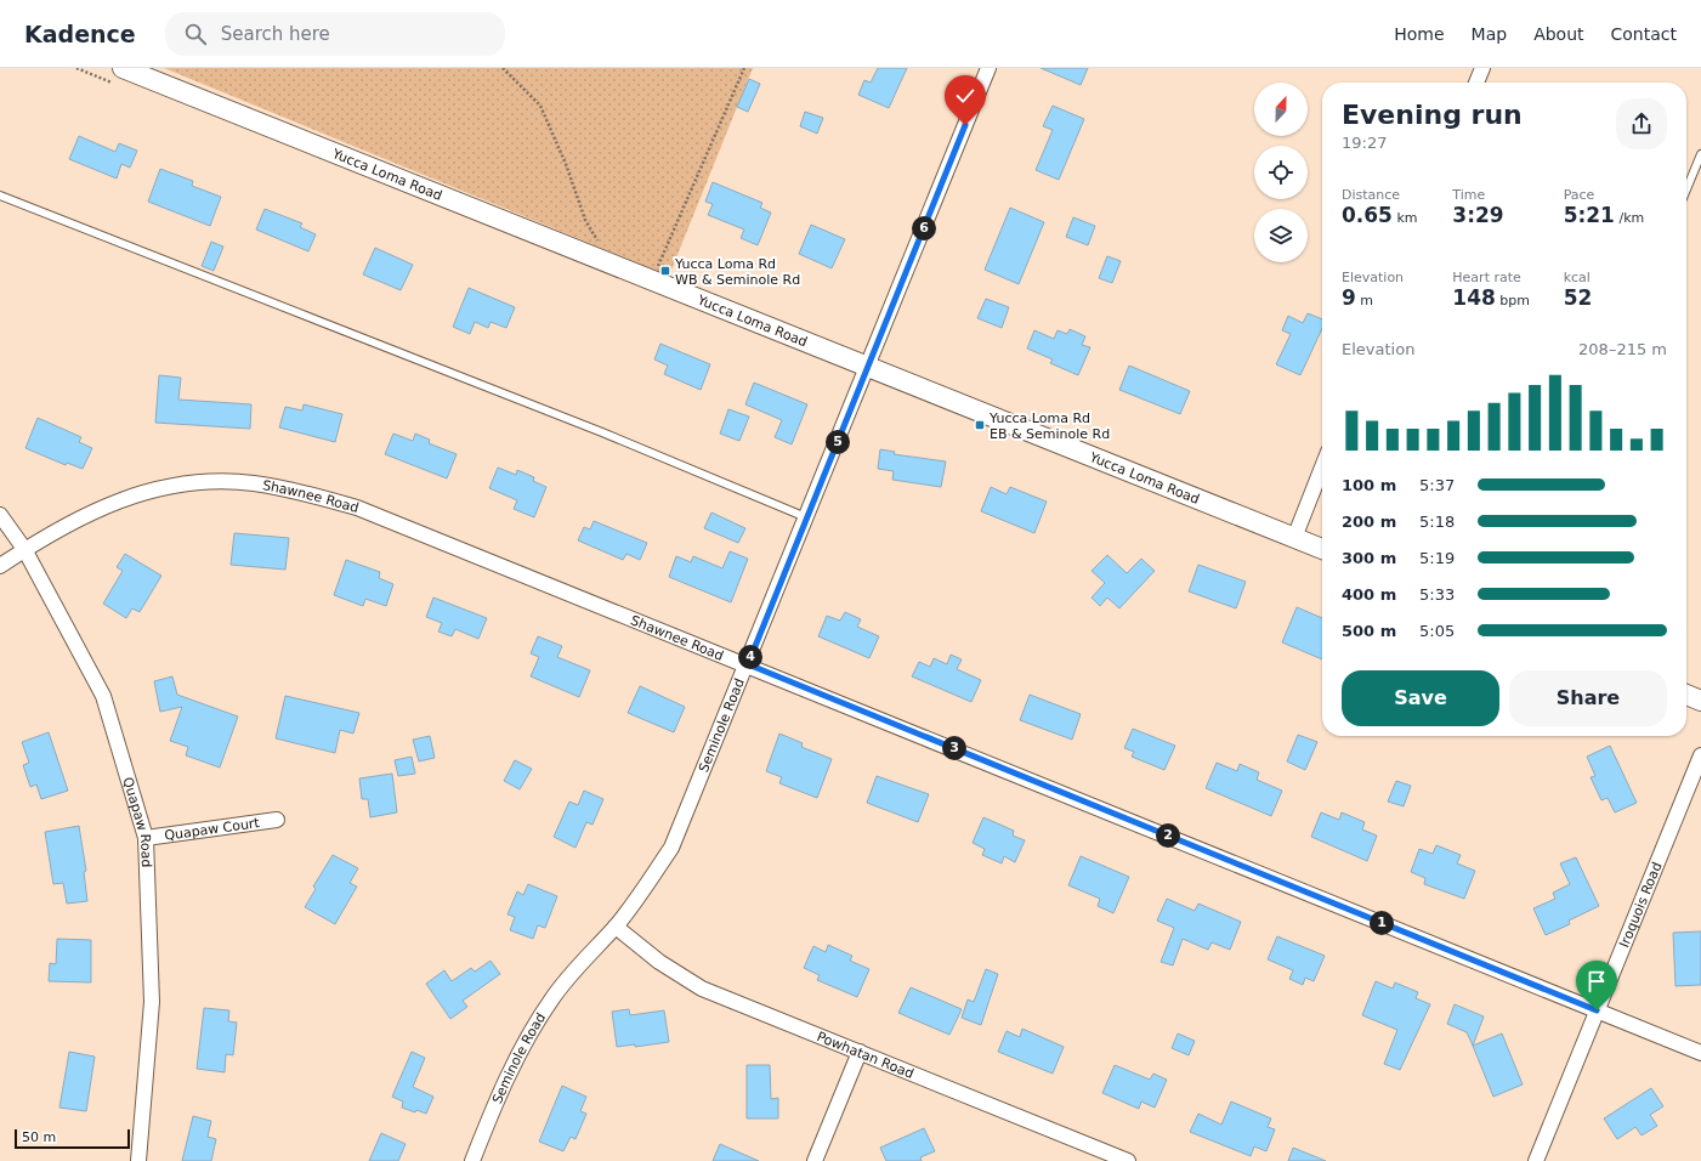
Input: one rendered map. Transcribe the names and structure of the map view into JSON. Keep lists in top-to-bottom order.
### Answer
{
  "streets": {
    "main road": ["Yucca Loma Road"],
    "street": [
      "Shawnee Road",
      "Seminole Road",
      "Quapaw Road",
      "Quapaw Court",
      "Iroquois Road",
      "Powhatan Road"
    ]
  },
  "crossings": [
    ["Yucca Loma Road", "Seminole Road"],
    ["Shawnee Road", "Seminole Road"],
    ["Shawnee Road", "Quapaw Road"],
    ["Shawnee Road", "Iroquois Road"],
    ["Seminole Road", "Powhatan Road"],
    ["Quapaw Road", "Quapaw Court"]
  ],
  "places": {
    "transit": ["Yucca Loma Rd WB & Seminole Rd", "Yucca Loma Rd EB & Seminole Rd"]
  },
  "scale_bar": "50 m",
  "north": "top",
  "page": {
    "header": "Kadence",
    "search": "Search here",
    "nav": [
      "Home",
      "Map",
      "About",
      "Contact"
    ],
    "heading": ["Evening run", "19:27"],
    "stats": [
      ["Distance", "0.65 km"],
      ["Time", "3:29"],
      ["Pace", "5:21 /km"],
      ["Elevation", "9 m"],
      ["Heart rate", "148 bpm"],
      ["kcal", "52"]
    ],
    "pins": [
      "6",
      "5",
      "4",
      "3",
      "2",
      "1"
    ],
    "chart": ["Elevation", "208–215 m"],
    "list": [
      {
        "name": "100 m",
        "note": "5:37"
      },
      {
        "name": "200 m",
        "note": "5:18"
      },
      {
        "name": "300 m",
        "note": "5:19"
      },
      {
        "name": "400 m",
        "note": "5:33"
      },
      {
        "name": "500 m",
        "note": "5:05"
      }
    ],
    "buttons": ["Save", "Share"],
    "scale": "50 m"
  }
}
